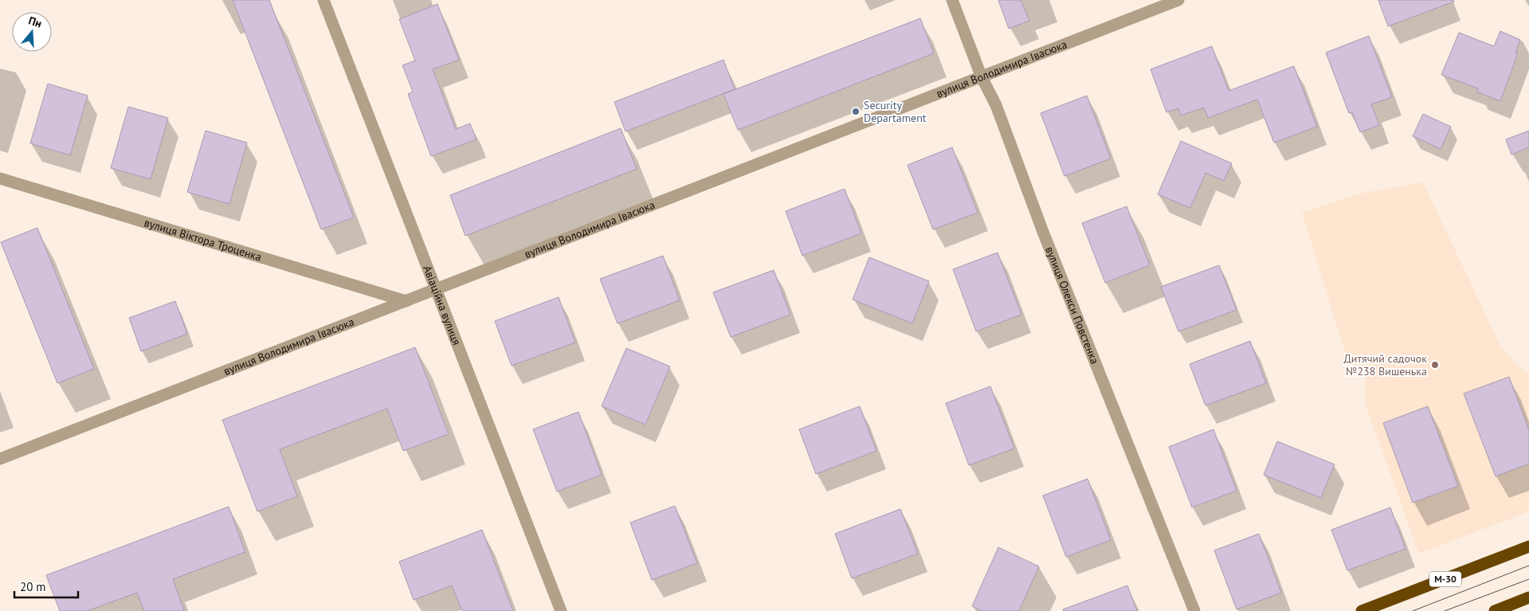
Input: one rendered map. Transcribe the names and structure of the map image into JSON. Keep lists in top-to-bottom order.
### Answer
{
  "streets": {
    "highway": ["М-30"],
    "street": [
      "вулиця Володимира Івасюка",
      "вулиця Віктора Троценка",
      "Авіаційна вулиця",
      "вулиця Олекси Повстенка"
    ]
  },
  "crossings": [
    ["вулиця Володимира Івасюка", "вулиця Віктора Троценка"],
    ["вулиця Володимира Івасюка", "Авіаційна вулиця"],
    ["вулиця Володимира Івасюка", "вулиця Олекси Повстенка"]
  ],
  "places": ["Security Departament", "Дитячий садочок №238 Вишенька"],
  "scale_bar": "20 m",
  "north": "top"
}
